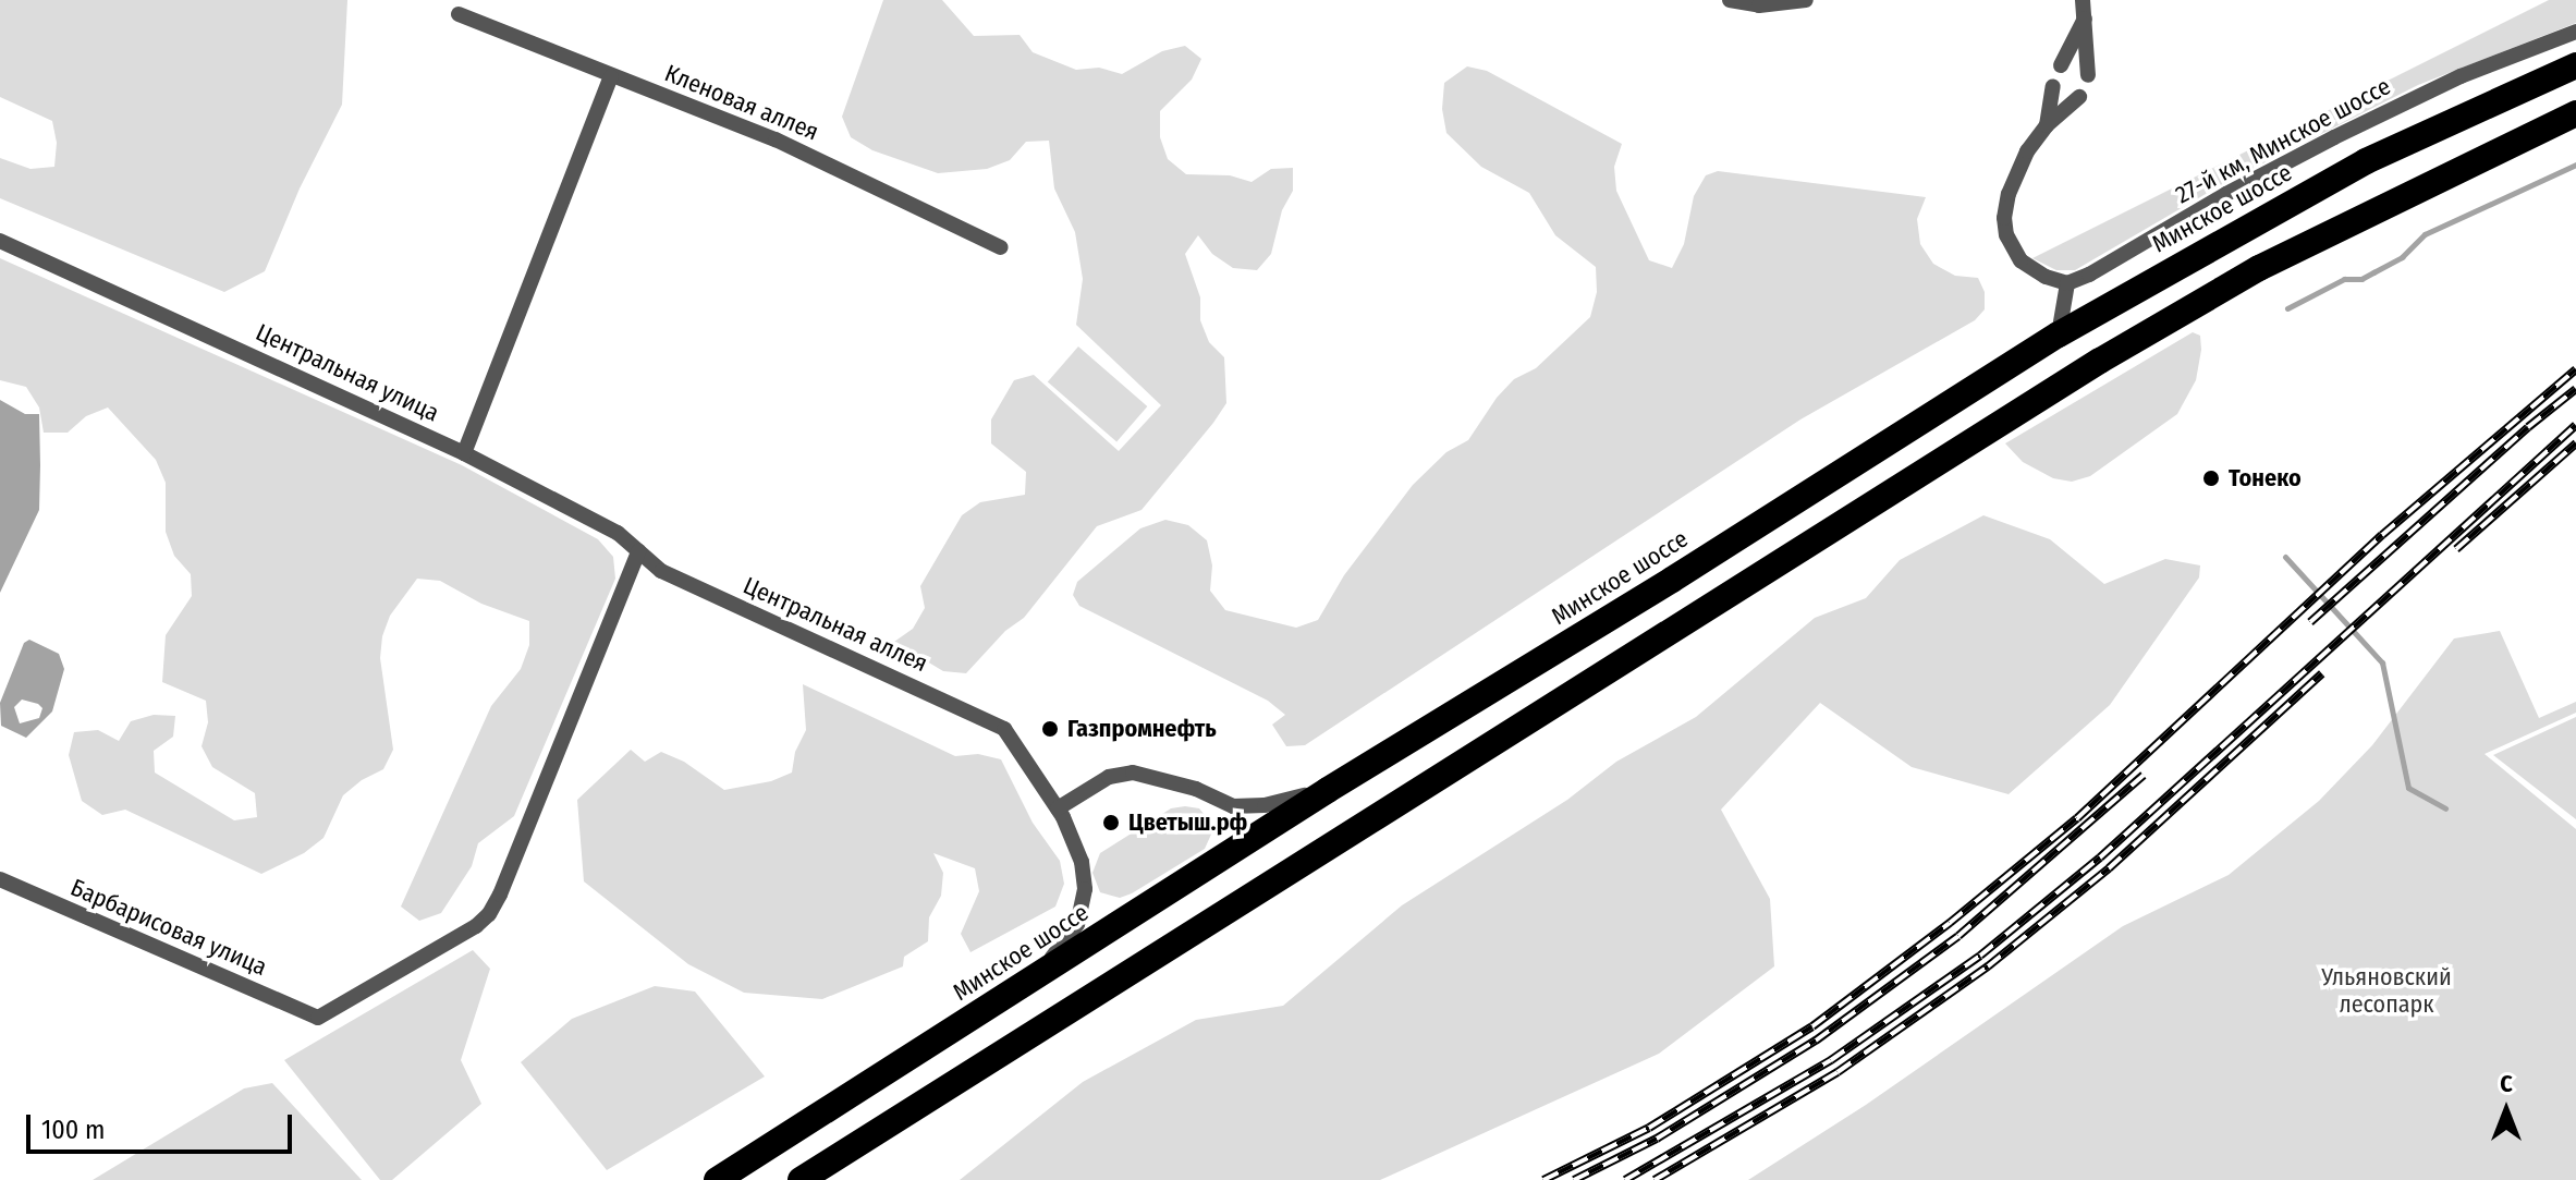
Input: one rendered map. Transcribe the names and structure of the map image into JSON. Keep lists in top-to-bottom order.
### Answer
{
  "streets": {
    "highway": ["Минское шоссе"],
    "street": [
      "Кленовая аллея",
      "27-й км, Минское шоссе",
      "Центральная улица",
      "Центральная аллея",
      "Барбарисовая улица"
    ]
  },
  "crossings": [
    ["Центральная улица", "Центральная аллея"],
    ["Центральная улица", "Барбарисовая улица"]
  ],
  "parks": ["Ульяновский лесопарк"],
  "places": ["Тонеко", "Газпромнефть", "Цветыш.рф"],
  "scale_bar": "100 m",
  "north": "top"
}
